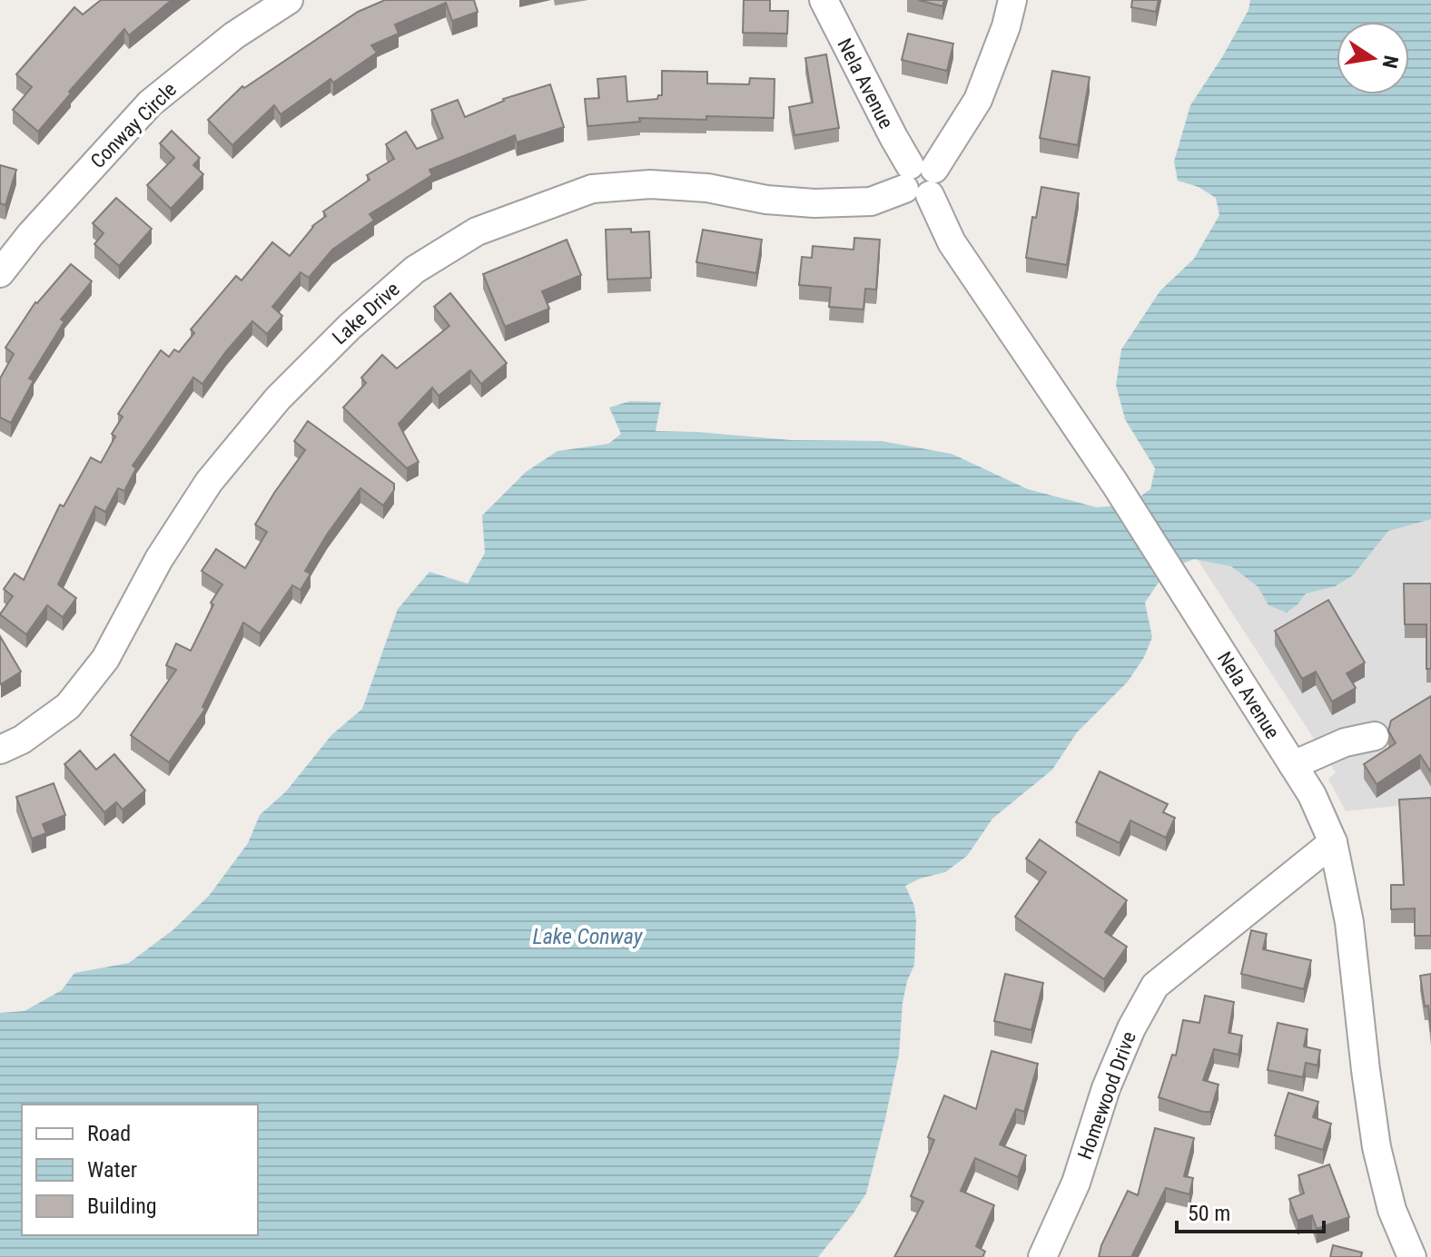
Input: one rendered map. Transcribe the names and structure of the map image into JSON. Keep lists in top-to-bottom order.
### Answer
{
  "streets": {
    "street": [
      "Nela Avenue",
      "Conway Circle",
      "Lake Drive",
      "Homewood Drive"
    ]
  },
  "crossings": [
    ["Nela Avenue", "Lake Drive"],
    ["Nela Avenue", "Homewood Drive"]
  ],
  "water": ["Lake Conway"],
  "legend": ["Road", "Water", "Building"],
  "scale_bar": "50 m",
  "north": "right"
}
